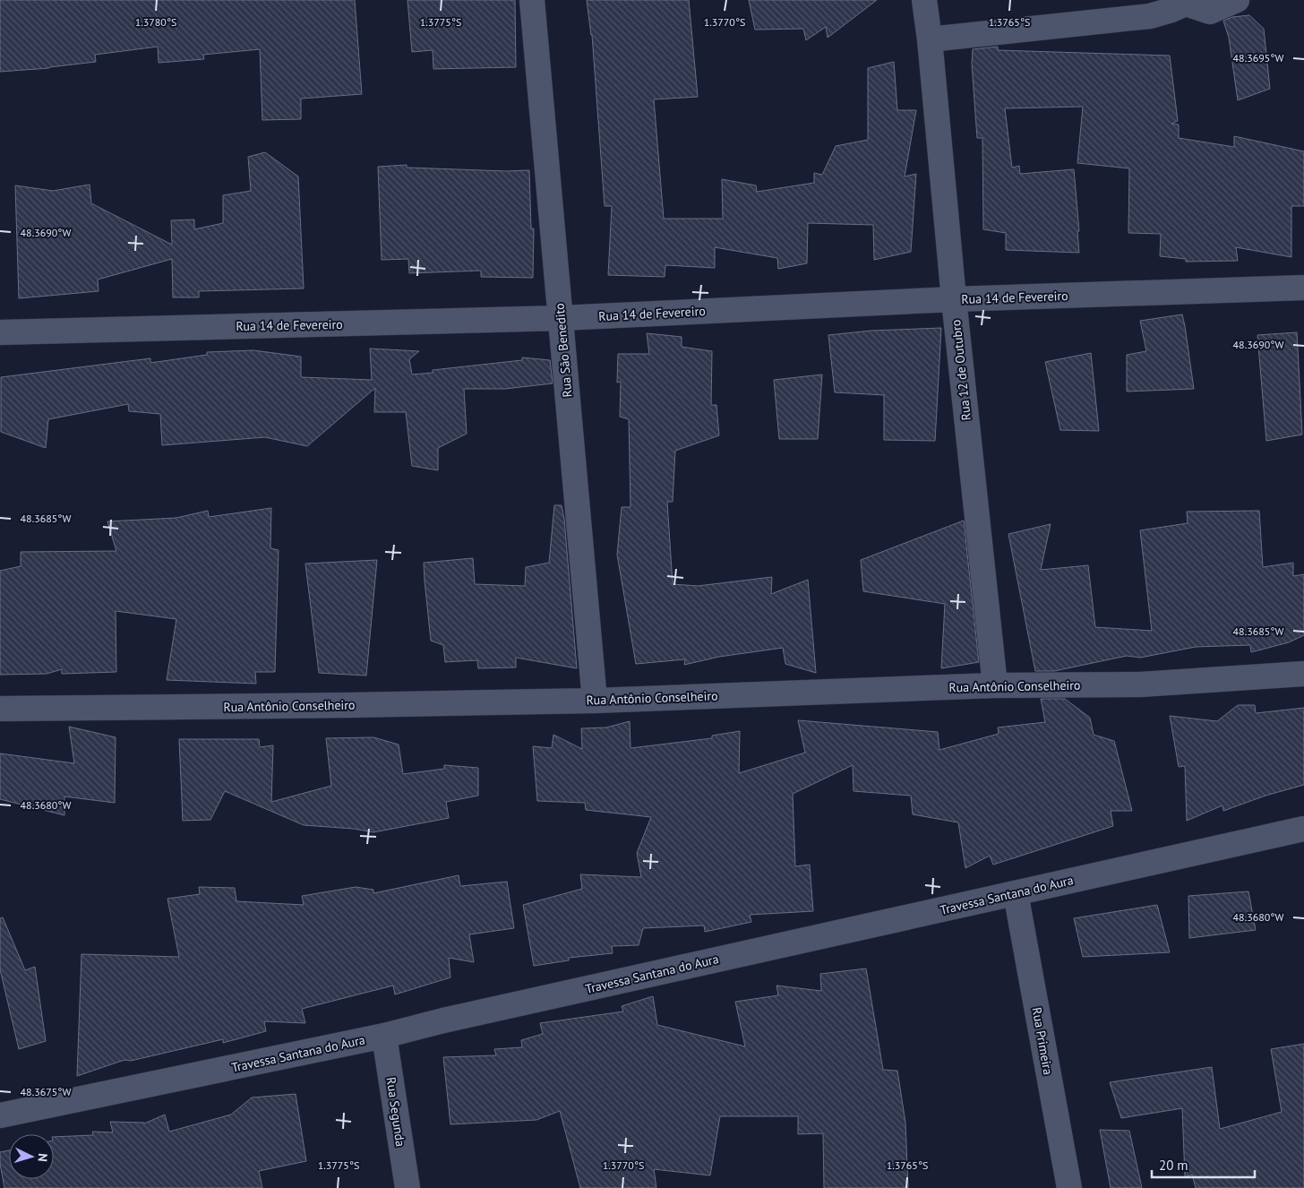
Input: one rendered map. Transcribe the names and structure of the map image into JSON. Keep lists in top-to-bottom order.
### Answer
{
  "streets": {
    "street": [
      "Rua 14 de Fevereiro",
      "Rua São Benedito",
      "Rua 12 de Outubro",
      "Rua Antônio Conselheiro",
      "Travessa Santana do Aura",
      "Rua Primeira",
      "Rua Segunda"
    ]
  },
  "crossings": [
    ["Rua 14 de Fevereiro", "Rua São Benedito"],
    ["Rua 14 de Fevereiro", "Rua 12 de Outubro"],
    ["Rua São Benedito", "Rua Antônio Conselheiro"],
    ["Rua 12 de Outubro", "Rua Antônio Conselheiro"],
    ["Travessa Santana do Aura", "Rua Primeira"],
    ["Travessa Santana do Aura", "Rua Segunda"]
  ],
  "scale_bar": "20 m",
  "north": "right",
  "coordinates": [
    "1.3780°S",
    "1.3775°S",
    "1.3770°S",
    "1.3765°S",
    "48.3695°W",
    "48.3690°W",
    "48.3685°W",
    "48.3680°W",
    "48.3675°W"
  ]
}
